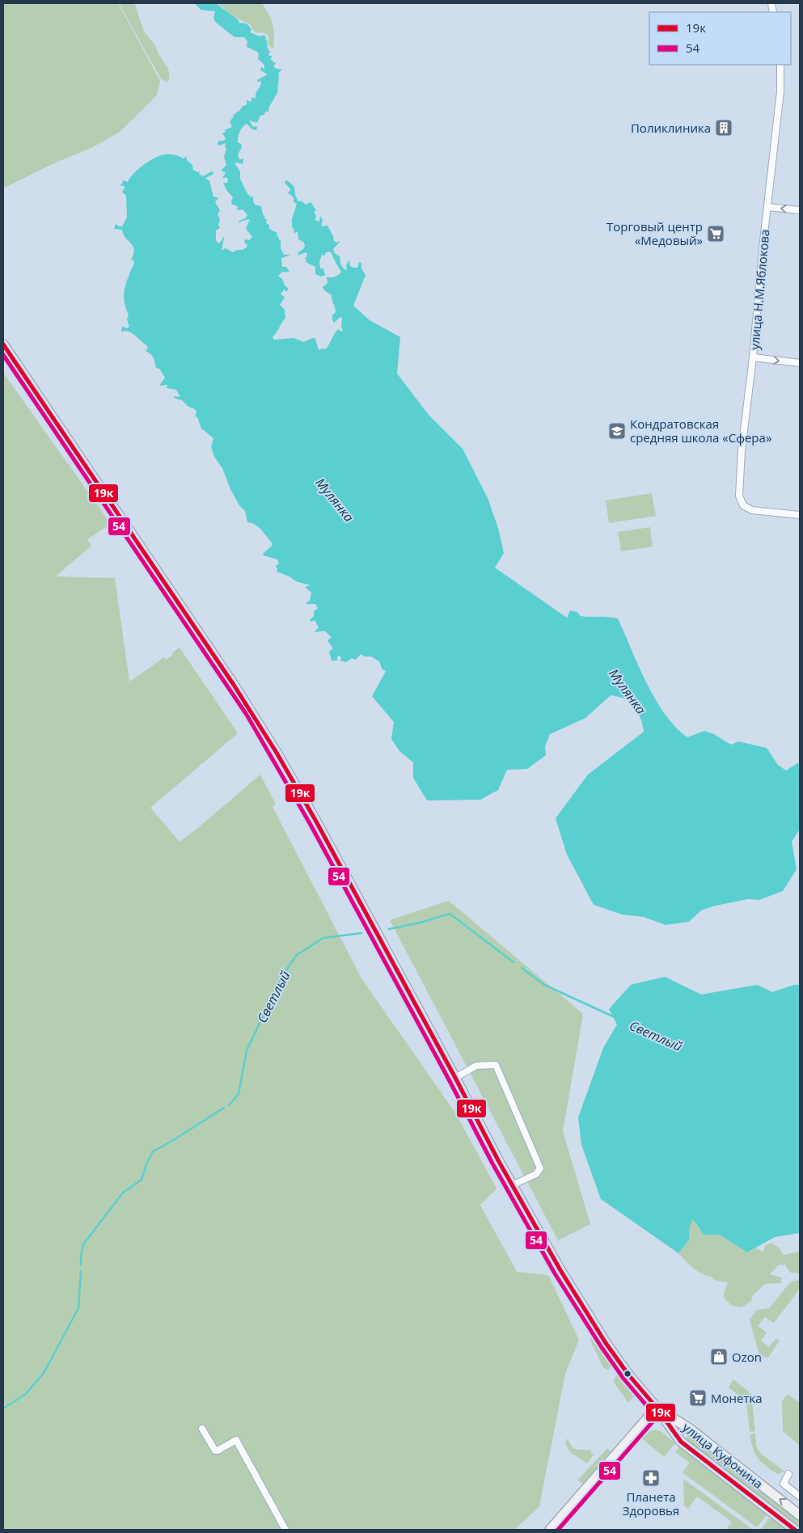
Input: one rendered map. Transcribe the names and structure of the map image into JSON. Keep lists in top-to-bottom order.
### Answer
{
  "streets": {
    "main road": ["улица Куфонина"],
    "street": ["улица Н.М.Яблокова"]
  },
  "water": ["Мулянка", "Светлый"],
  "places": {
    "building": ["Поликлиника"],
    "supermarket": ["Торговый центр «Медовый»", "Монетка"],
    "school or university": ["Кондратовская средняя школа «Сфера»"],
    "shop": ["Ozon"],
    "pharmacy": ["Планета Здоровья"]
  },
  "lines": ["transit line 19к", "transit line 54"],
  "legend": ["19к", "54"]
}
